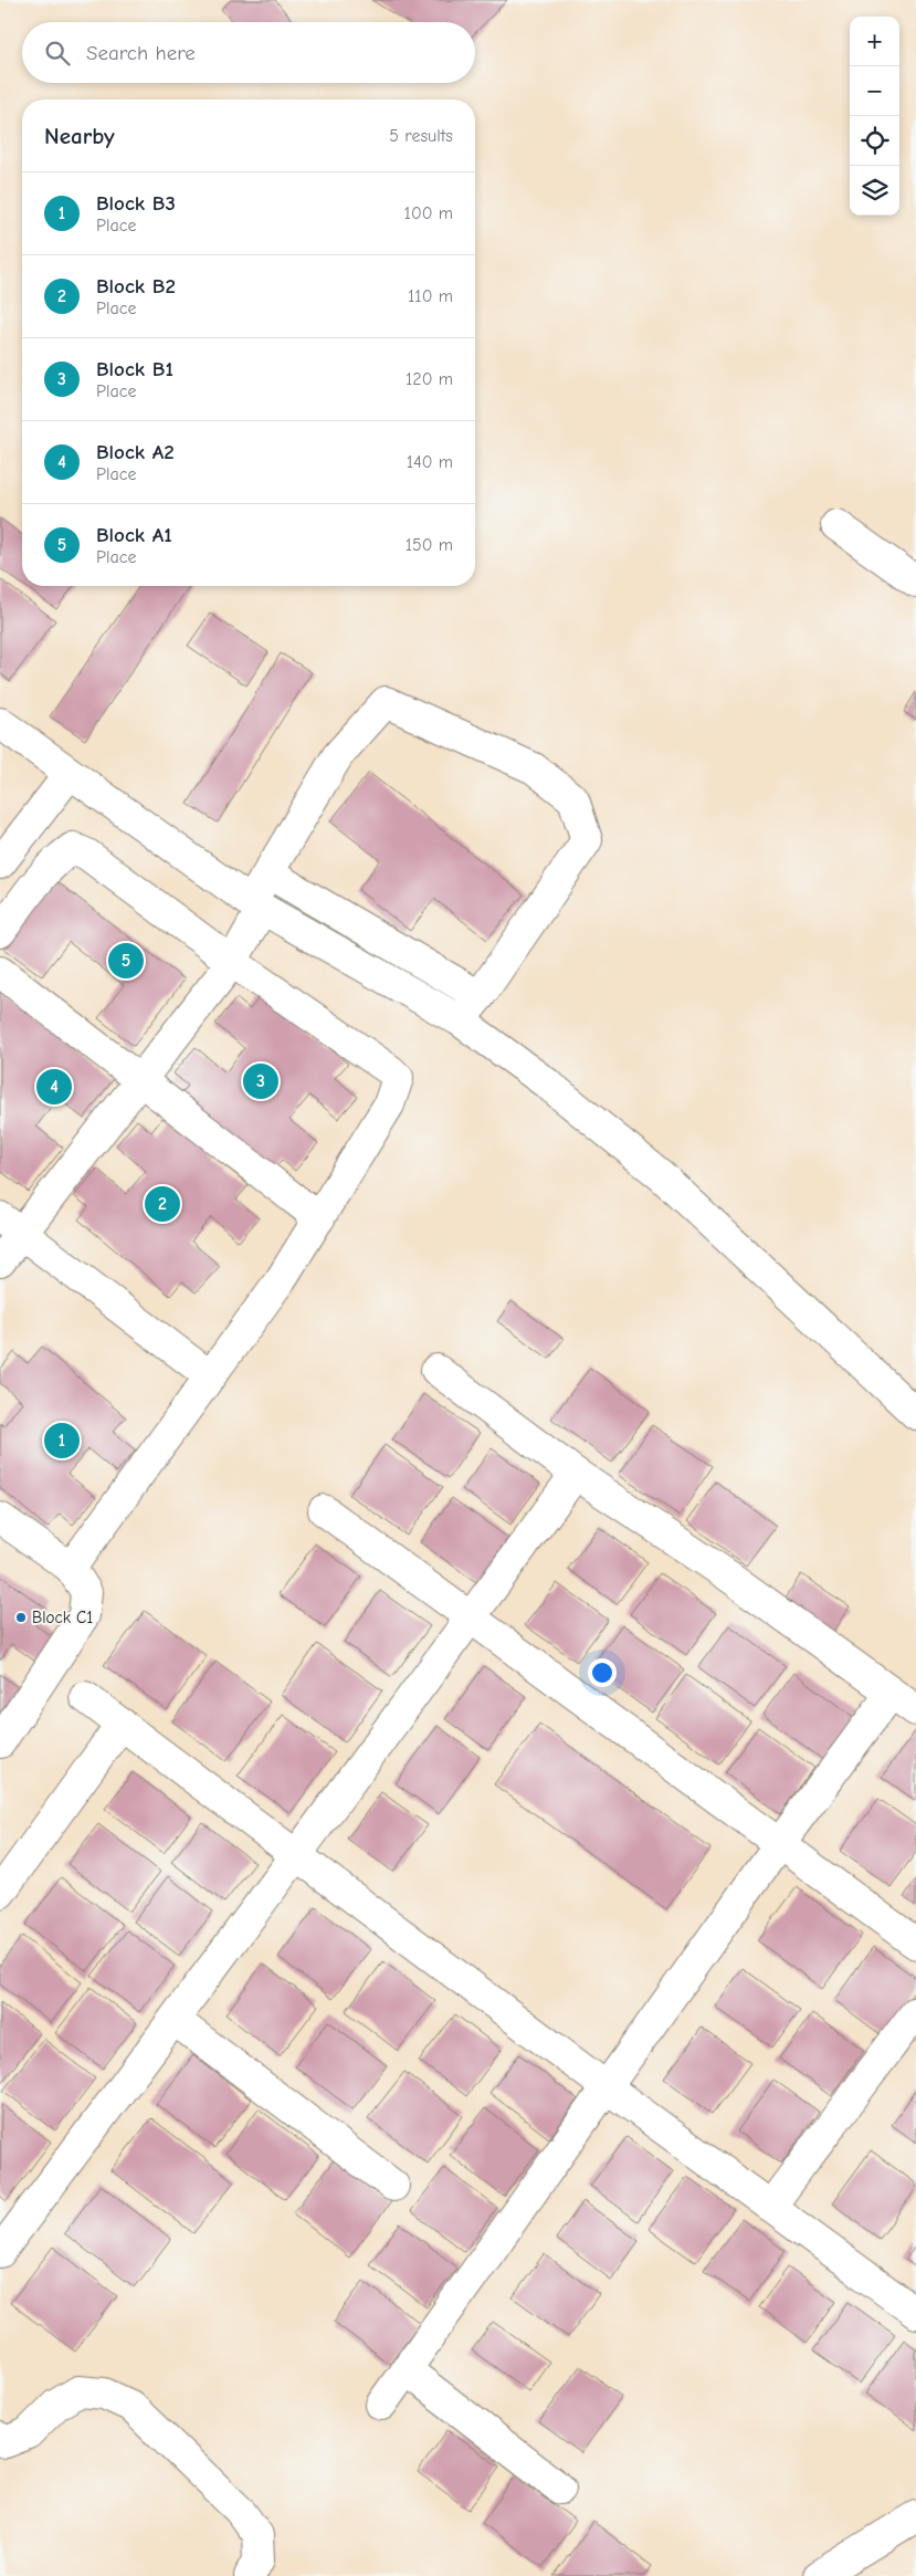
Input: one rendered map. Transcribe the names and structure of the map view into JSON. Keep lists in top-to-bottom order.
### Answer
{
  "places": ["Block C1"],
  "page": {
    "map_buttons": ["+", "−"],
    "search": "Search here",
    "heading": ["Nearby", "5 results"],
    "list": [
      {
        "mark": "1",
        "name": "Block B3",
        "note": "Place",
        "value": "100 m"
      },
      {
        "mark": "2",
        "name": "Block B2",
        "note": "Place",
        "value": "110 m"
      },
      {
        "mark": "3",
        "name": "Block B1",
        "note": "Place",
        "value": "120 m"
      },
      {
        "mark": "4",
        "name": "Block A2",
        "note": "Place",
        "value": "140 m"
      },
      {
        "mark": "5",
        "name": "Block A1",
        "note": "Place",
        "value": "150 m"
      }
    ],
    "pins": [
      "5",
      "3",
      "4",
      "2",
      "1"
    ]
  }
}
